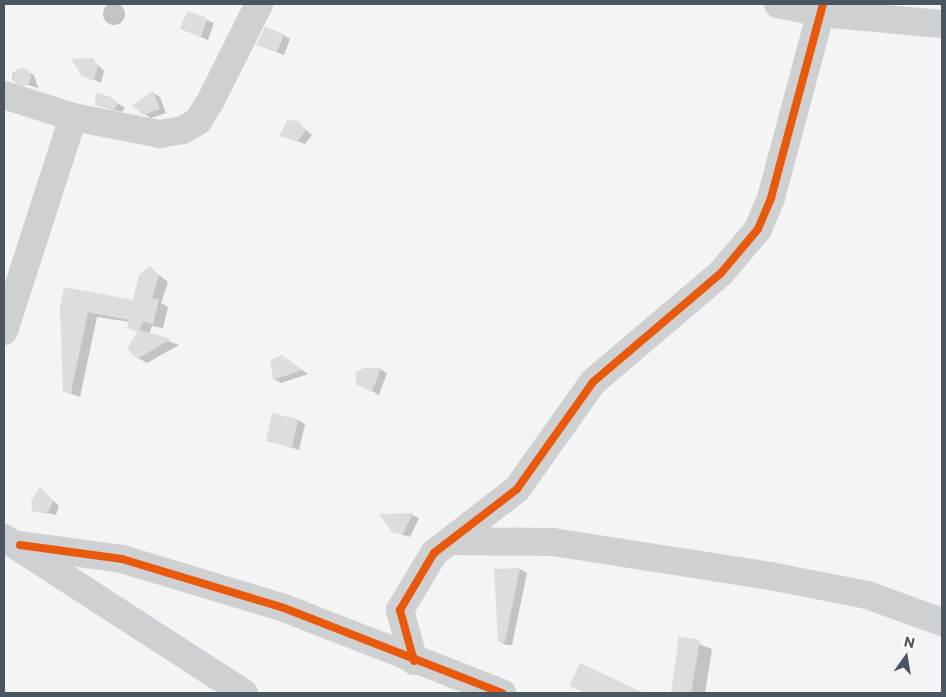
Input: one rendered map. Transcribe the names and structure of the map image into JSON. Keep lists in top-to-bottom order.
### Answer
{
  "north": "top"
}
